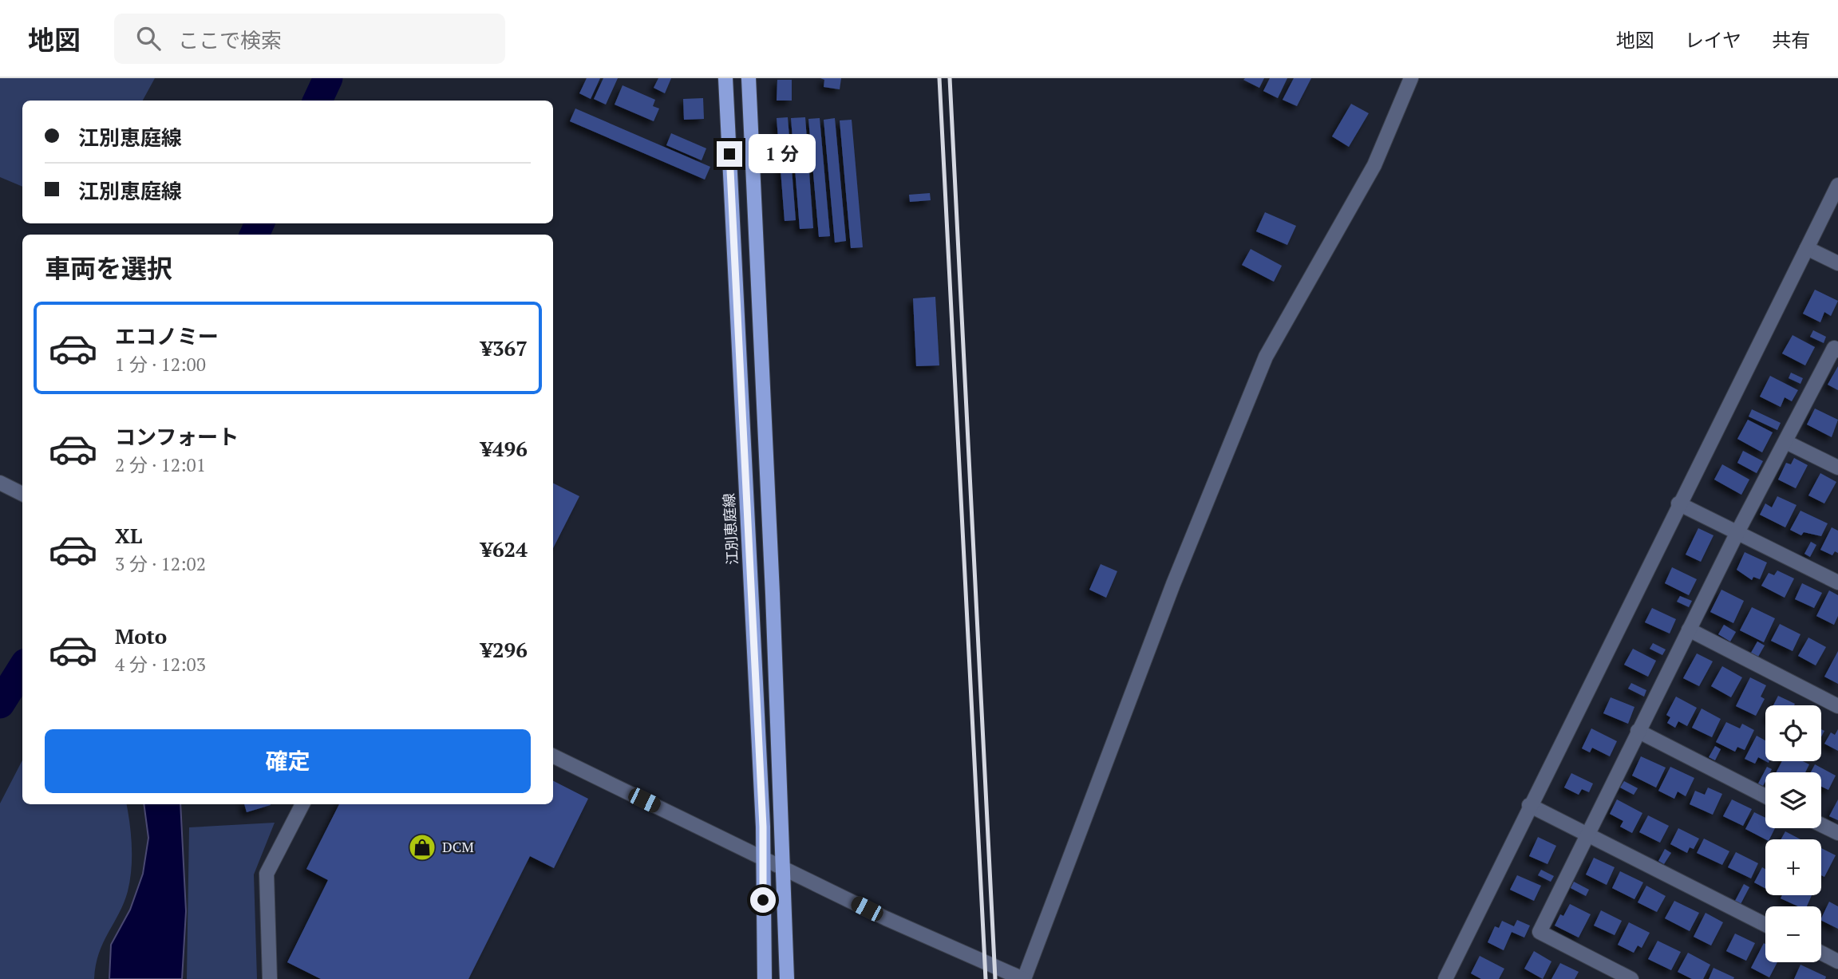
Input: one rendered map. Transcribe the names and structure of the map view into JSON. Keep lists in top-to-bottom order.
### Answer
{
  "streets": {
    "main road": ["江別恵庭線"]
  },
  "places": {
    "shop": ["DCM"]
  },
  "page": {
    "header": "地図",
    "search": "ここで検索",
    "nav": ["地図", "レイヤ", "共有"],
    "banner": ["江別恵庭線", "江別恵庭線"],
    "bubble": "1 分",
    "heading": "車両を選択",
    "list": [
      {
        "name": "エコノミー",
        "note": "1 分 · 12:00",
        "value": "¥367"
      },
      {
        "name": "コンフォート",
        "note": "2 分 · 12:01",
        "value": "¥496"
      },
      {
        "name": "XL",
        "note": "3 分 · 12:02",
        "value": "¥624"
      },
      {
        "name": "Moto",
        "note": "4 分 · 12:03",
        "value": "¥296"
      }
    ],
    "map_buttons": ["+", "−"],
    "buttons": "確定"
  }
}
